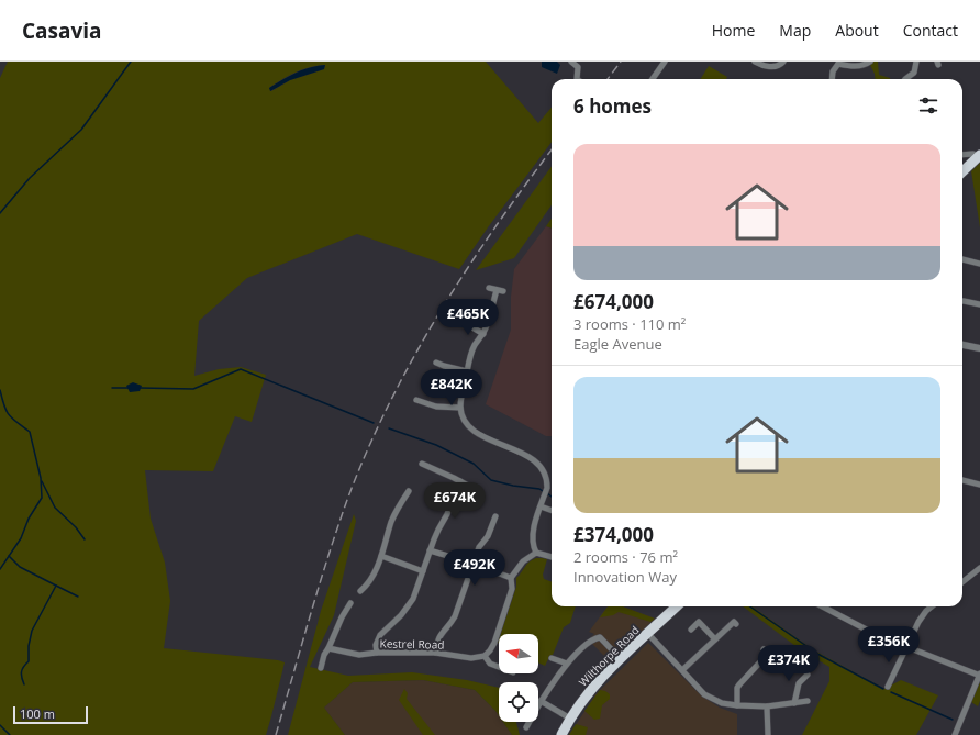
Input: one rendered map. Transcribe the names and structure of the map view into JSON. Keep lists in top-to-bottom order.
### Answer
{
  "streets": {
    "highway": ["Wilthorpe Road"],
    "street": ["Kestrel Road"]
  },
  "scale_bar": "100 m",
  "north": "left",
  "page": {
    "header": "Casavia",
    "nav": [
      "Home",
      "Map",
      "About",
      "Contact"
    ],
    "heading": "6 homes",
    "list": [
      {
        "name": "£674,000",
        "note": "3 rooms · 110 m² · Eagle Avenue"
      },
      {
        "name": "£374,000",
        "note": "2 rooms · 76 m² · Innovation Way"
      }
    ],
    "price": [
      "£465K",
      "£842K",
      "£674K",
      "£492K",
      "£356K",
      "£374K"
    ],
    "scale": "100 m"
  }
}
